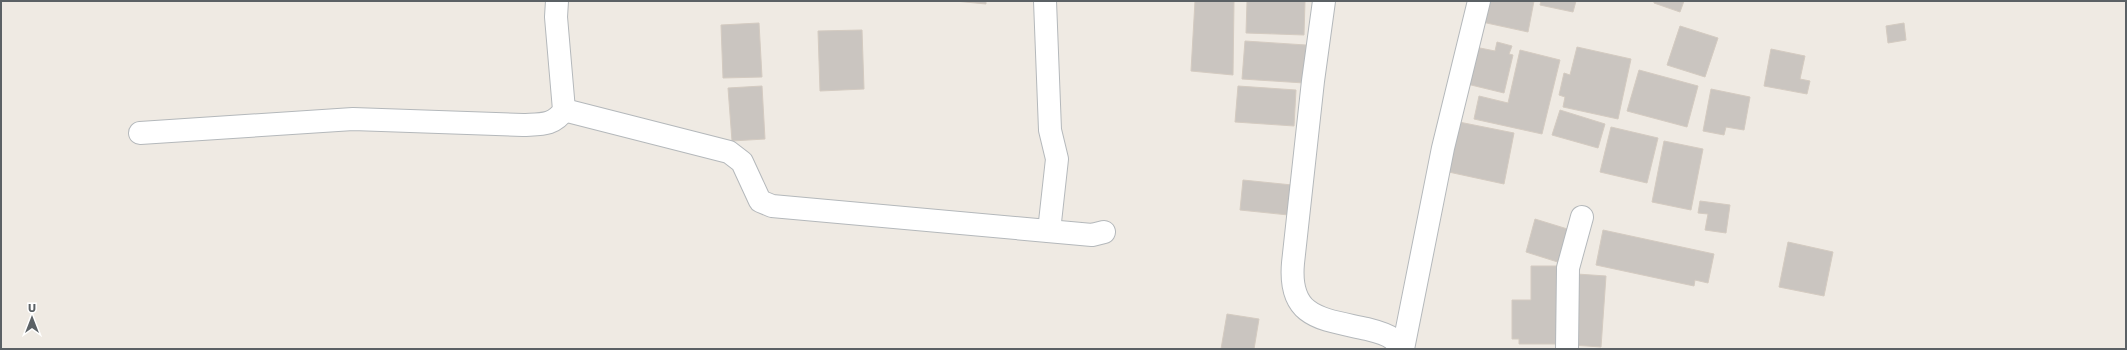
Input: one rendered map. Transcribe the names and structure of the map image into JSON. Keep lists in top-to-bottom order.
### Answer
{
  "north": "top"
}
